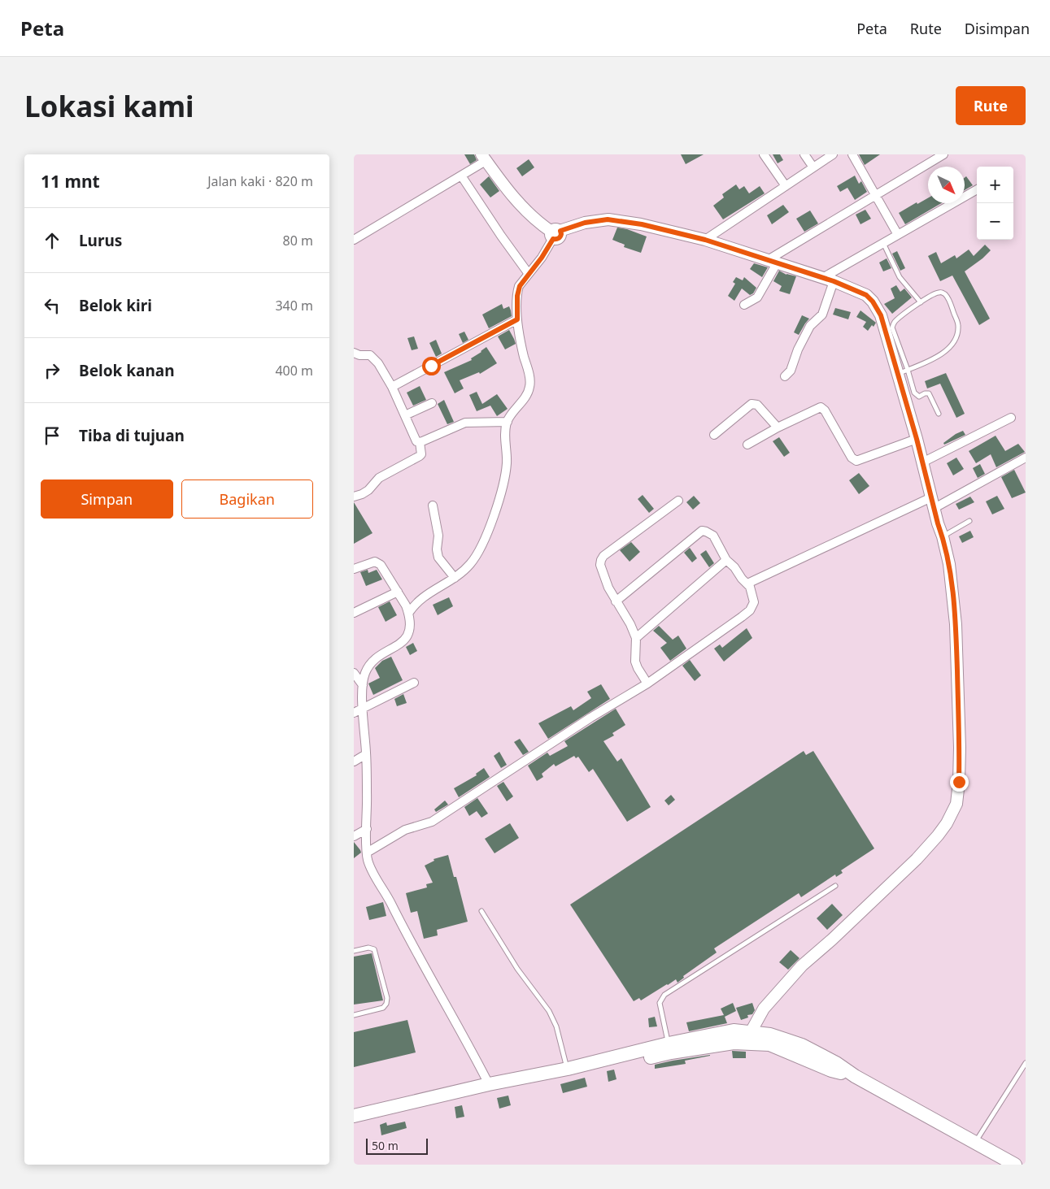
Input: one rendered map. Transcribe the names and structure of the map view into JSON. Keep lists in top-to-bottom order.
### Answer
{
  "scale_bar": "50 m",
  "north": "bottom right",
  "page": {
    "header": "Peta",
    "nav": ["Peta", "Rute", "Disimpan"],
    "buttons": [
      "Rute",
      ["Simpan", "Bagikan"]
    ],
    "title": "Lokasi kami",
    "heading": ["11 mnt", "Jalan kaki · 820 m"],
    "map_buttons": ["+", "−"],
    "list": [
      ["Lurus", "80 m"],
      ["Belok kiri", "340 m"],
      ["Belok kanan", "400 m"],
      "Tiba di tujuan"
    ],
    "scale": "50 m"
  }
}
